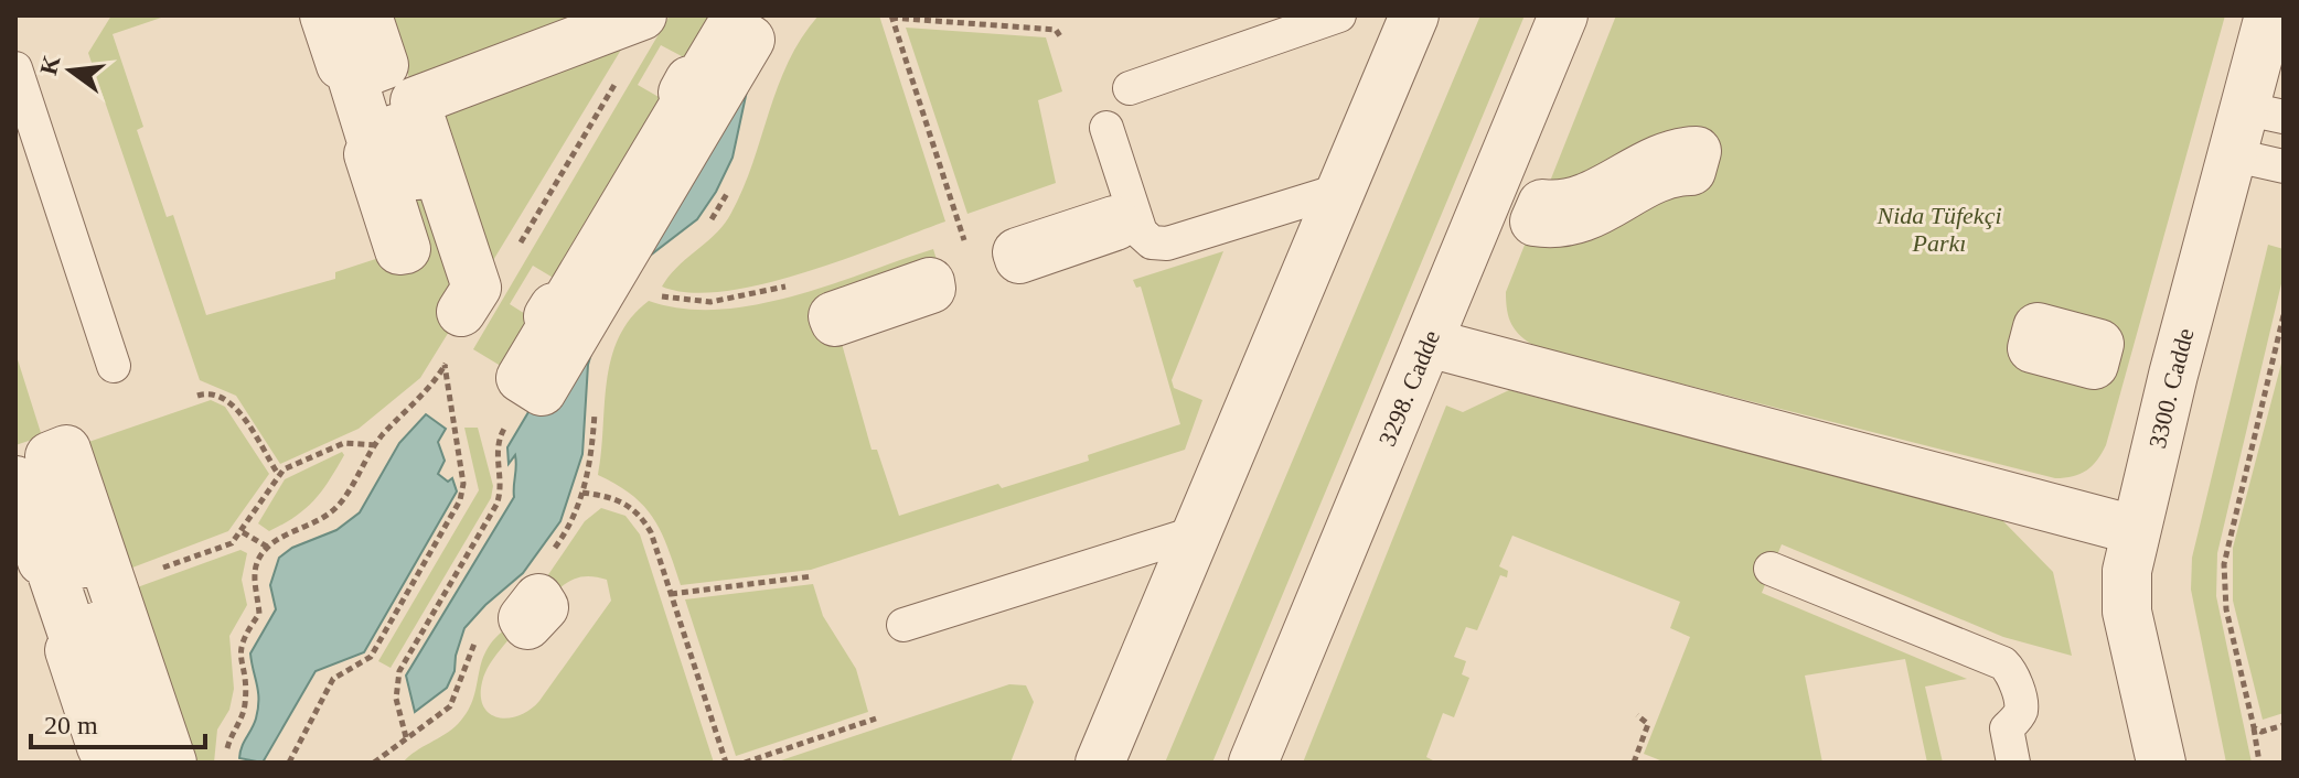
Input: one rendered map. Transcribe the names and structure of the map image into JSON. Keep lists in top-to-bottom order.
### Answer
{
  "streets": {
    "street": ["3300. Cadde", "3298. Cadde"]
  },
  "parks": ["Nida Tüfekçi Parkı"],
  "scale_bar": "20 m",
  "north": "left"
}
